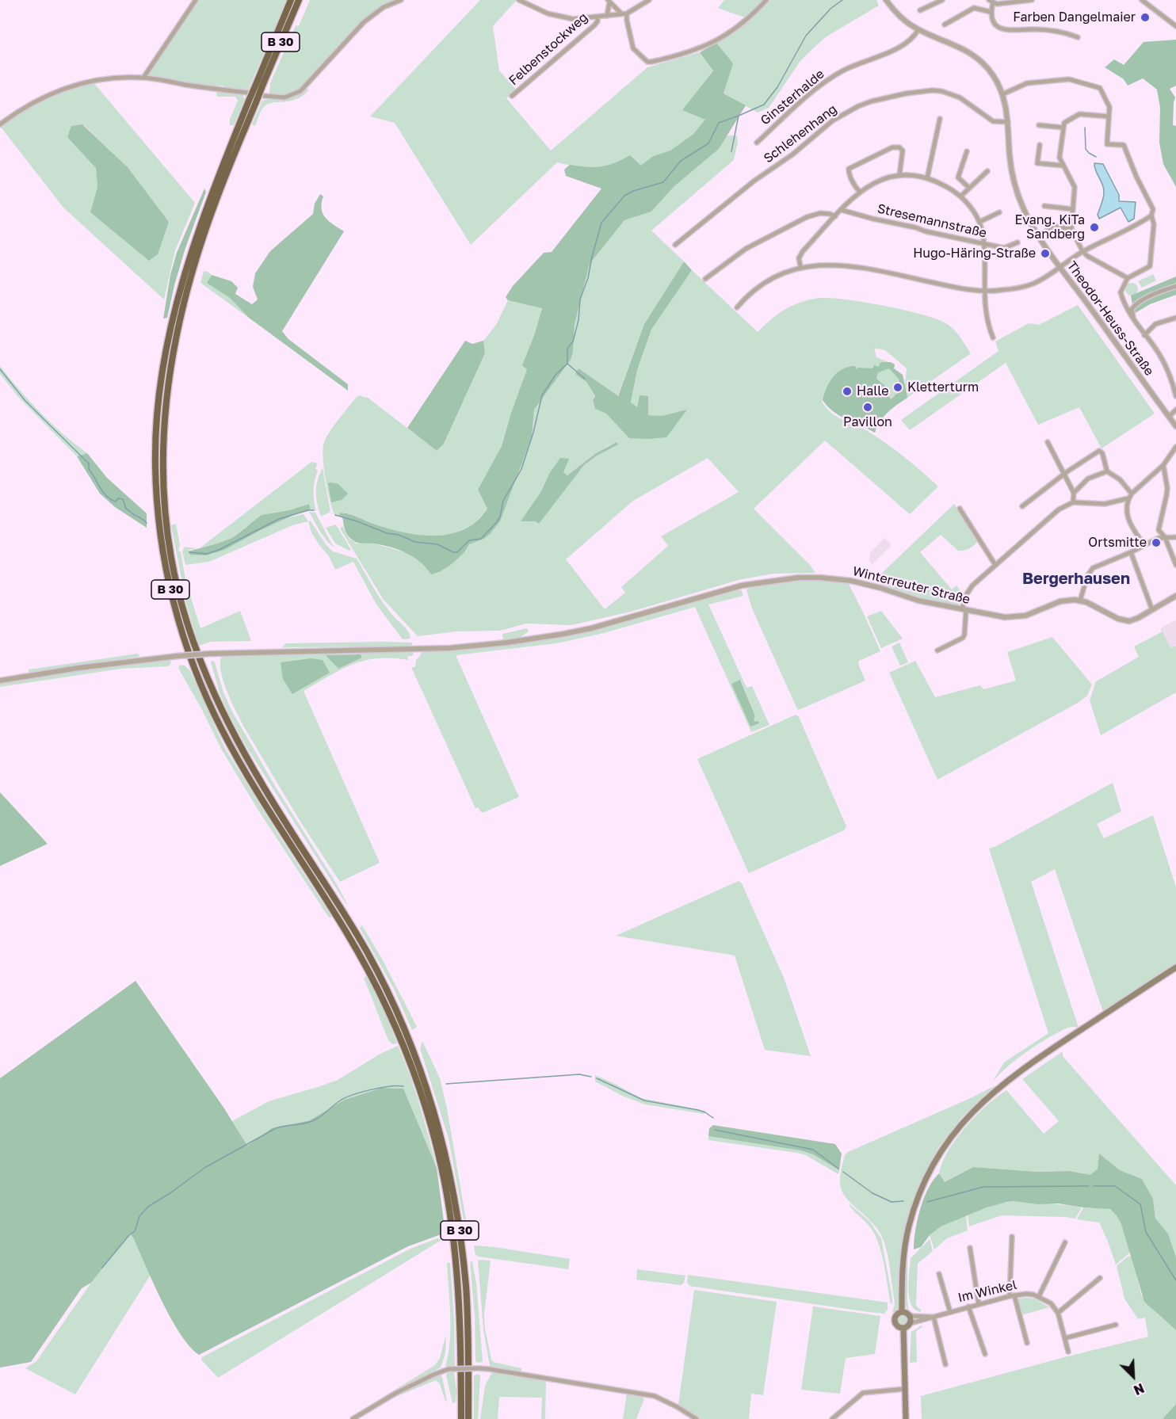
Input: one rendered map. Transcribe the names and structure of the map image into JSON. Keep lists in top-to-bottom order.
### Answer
{
  "streets": {
    "highway": ["B 30"],
    "street": [
      "Felbenstockweg",
      "Ginsterhalde",
      "Schlehenhang",
      "Stresemannstraße",
      "Theodor-Heuss-Straße",
      "Winterreuter Straße",
      "Im Winkel"
    ]
  },
  "crossings": [
    ["Ginsterhalde", "Theodor-Heuss-Straße"],
    ["Schlehenhang", "Theodor-Heuss-Straße"]
  ],
  "districts": ["Bergerhausen"],
  "places": [
    "Farben Dangelmaier",
    "Evang. KiTa Sandberg",
    "Hugo-Häring-Straße",
    "Kletterturm",
    "Halle",
    "Pavillon",
    "Ortsmitte"
  ],
  "north": "bottom right"
}
